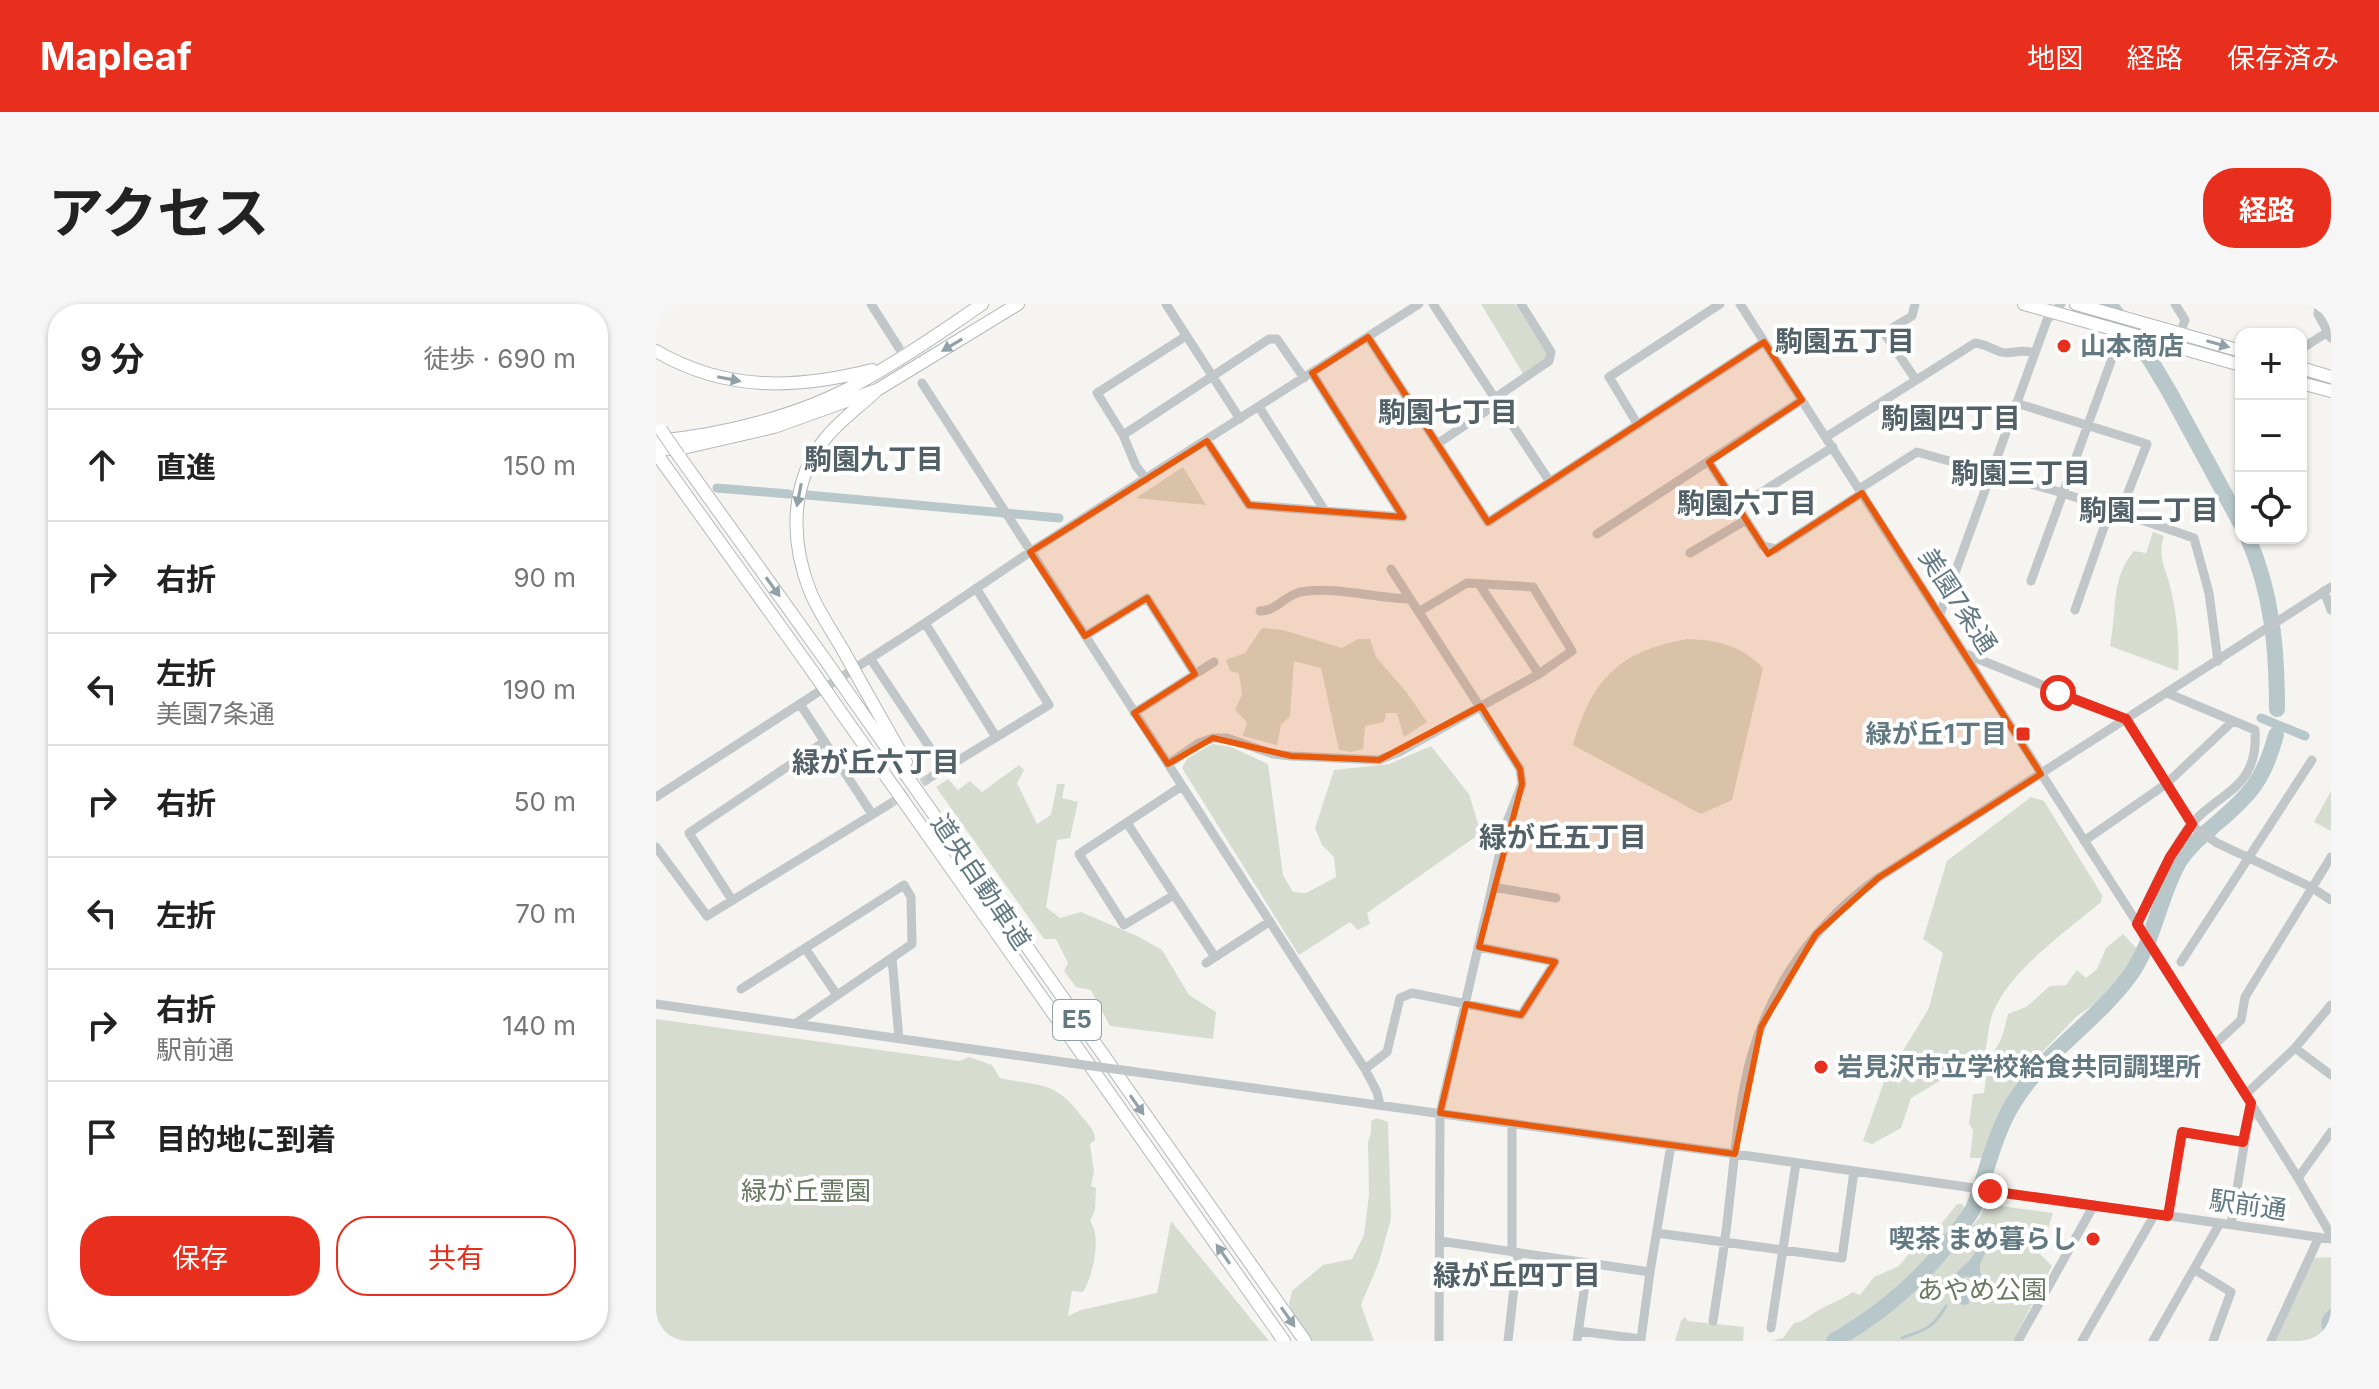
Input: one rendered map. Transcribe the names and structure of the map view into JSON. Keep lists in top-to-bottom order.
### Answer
{
  "streets": {
    "highway": ["道央自動車道", "E5"],
    "street": ["美園7条通", "駅前通"]
  },
  "crossings": [
    ["美園7条通", "駅前通"]
  ],
  "districts": [
    "駒園五丁目",
    "駒園七丁目",
    "駒園四丁目",
    "駒園九丁目",
    "駒園三丁目",
    "駒園六丁目",
    "駒園二丁目",
    "緑が丘六丁目",
    "緑が丘五丁目",
    "緑が丘四丁目"
  ],
  "parks": ["緑が丘霊園", "あやめ公園"],
  "places": {
    "other": ["山本商店", "岩見沢市立学校給食共同調理所", "喫茶 まめ暮らし"],
    "transit": ["緑が丘1丁目"]
  },
  "page": {
    "header": "Mapleaf",
    "nav": ["地図", "経路", "保存済み"],
    "title": "アクセス",
    "buttons": [
      "経路",
      ["保存", "共有"]
    ],
    "heading": ["9 分", "徒歩 · 690 m"],
    "map_buttons": ["+", "−"],
    "list": [
      ["直進", "150 m"],
      ["右折", "90 m"],
      ["左折", "美園7条通", "190 m"],
      ["右折", "50 m"],
      ["左折", "70 m"],
      ["右折", "駅前通", "140 m"],
      "目的地に到着"
    ]
  }
}
